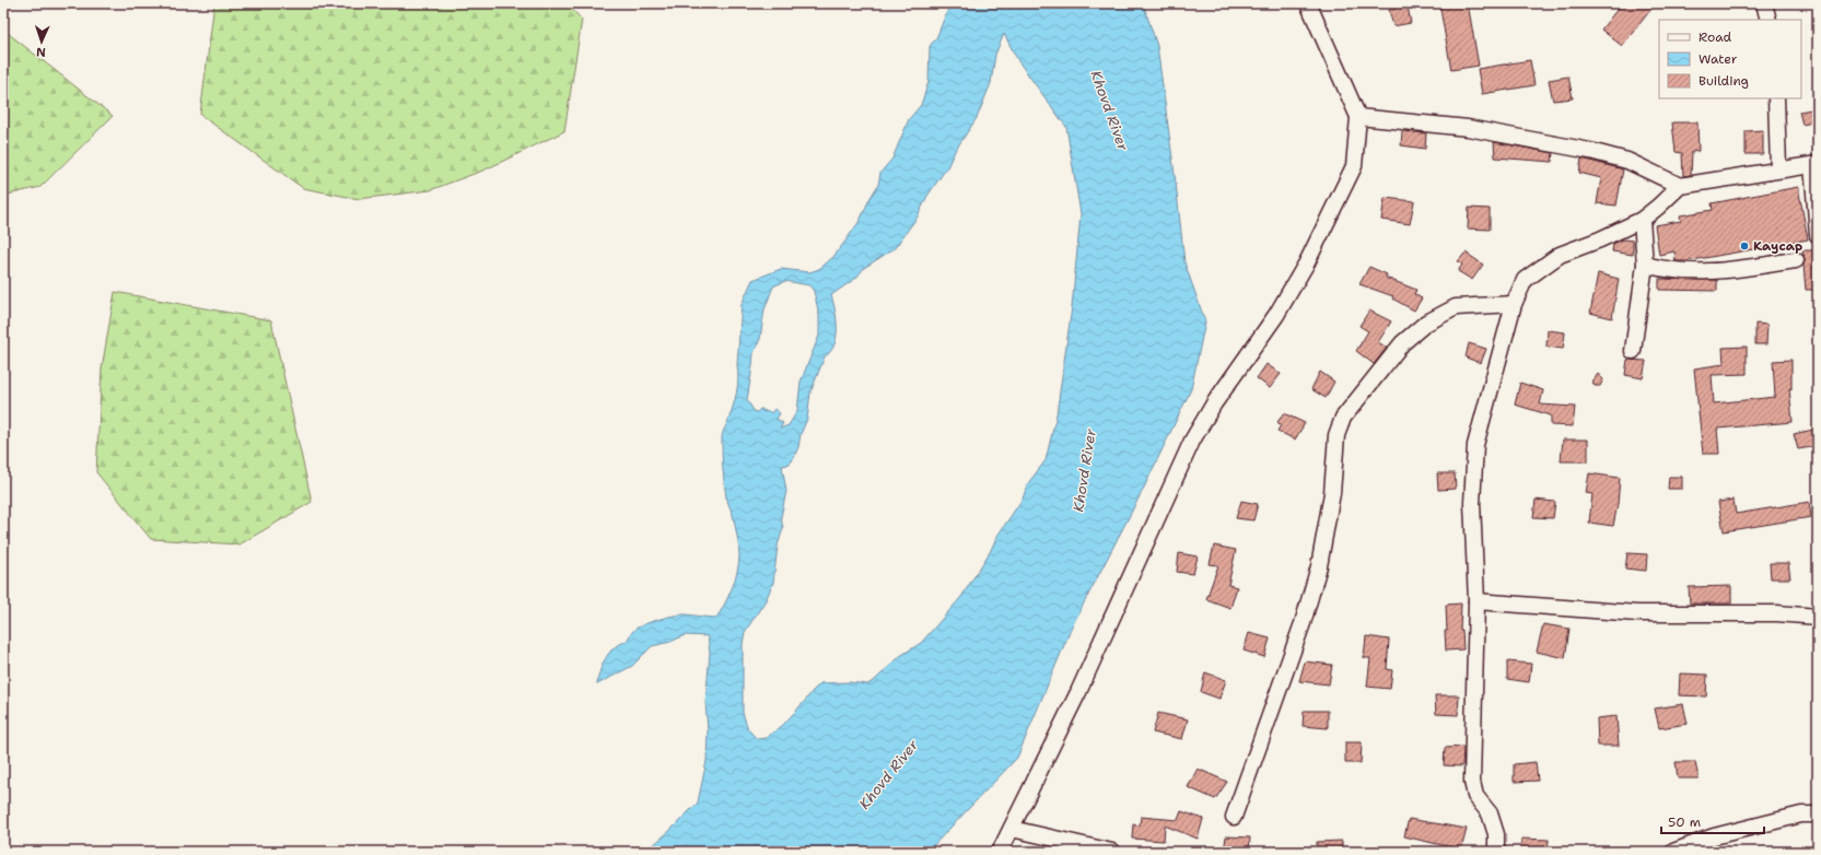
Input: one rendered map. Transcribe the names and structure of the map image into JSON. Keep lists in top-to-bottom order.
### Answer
{
  "water": ["Khovd River"],
  "places": ["Каусар"],
  "legend": ["Road", "Water", "Building"],
  "scale_bar": "50 m",
  "north": "bottom"
}
